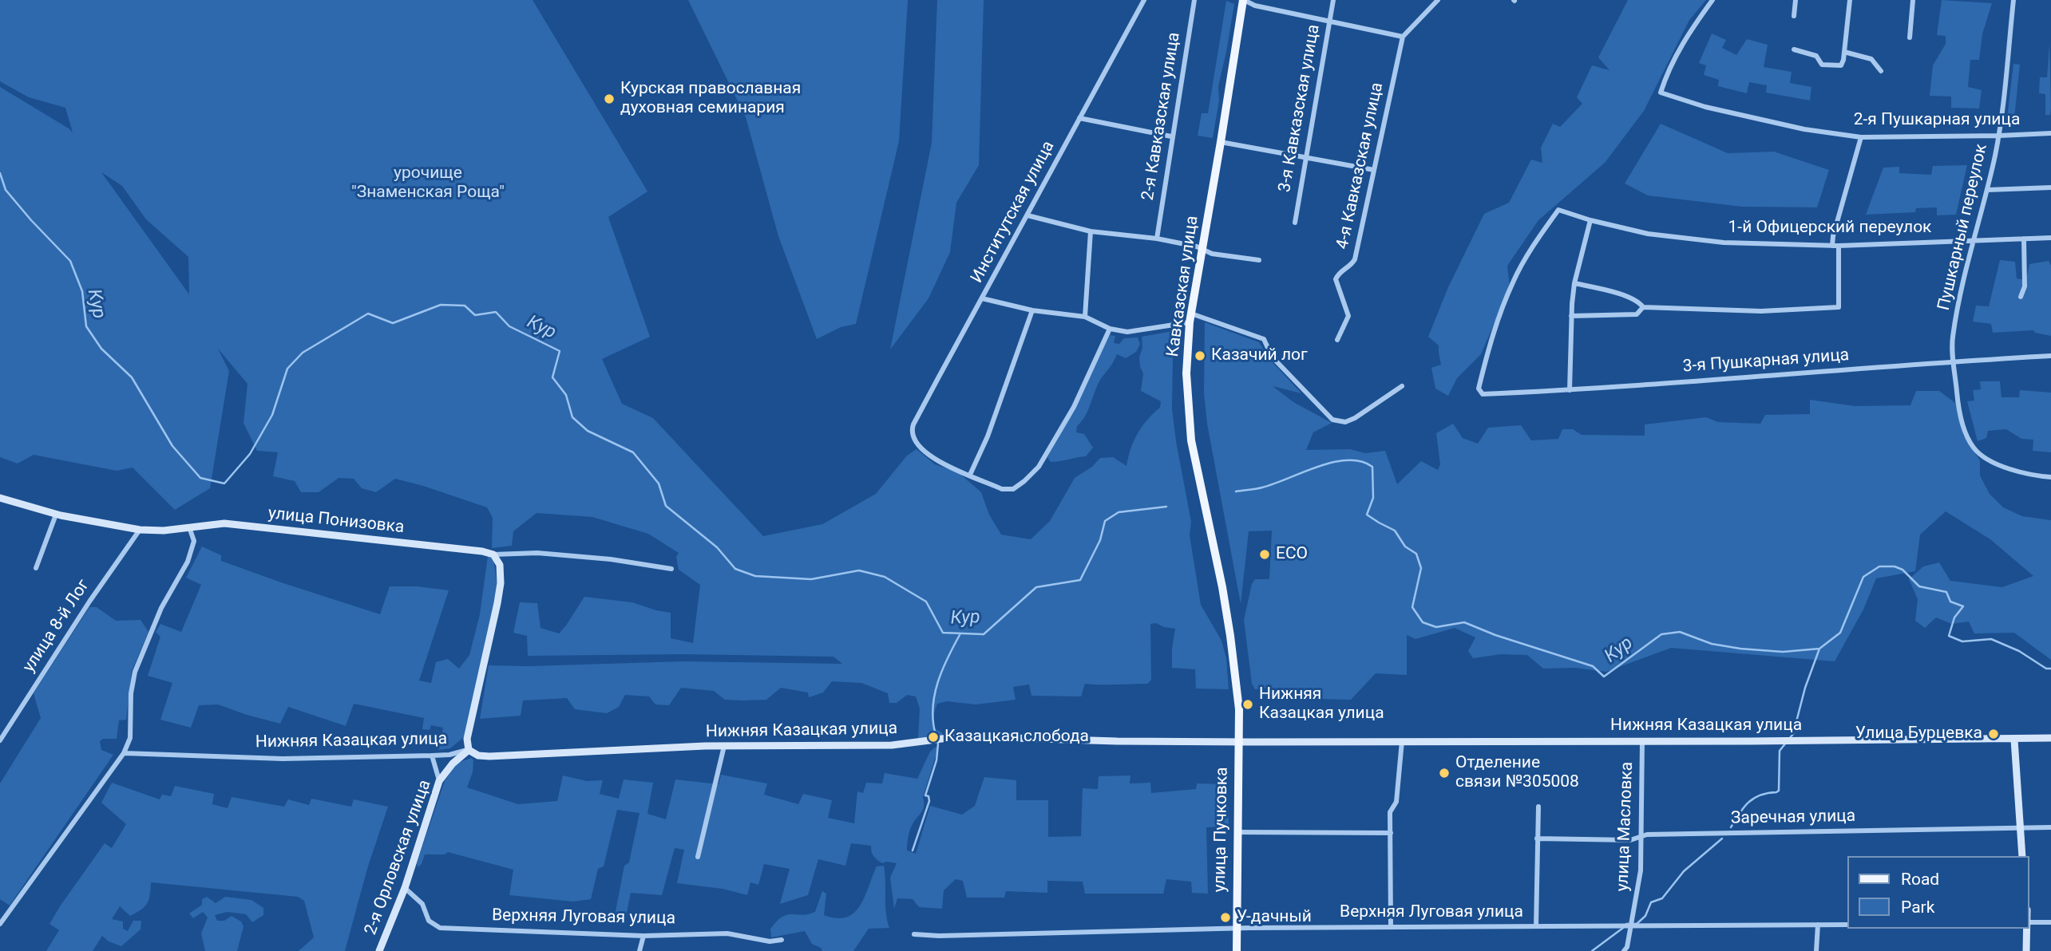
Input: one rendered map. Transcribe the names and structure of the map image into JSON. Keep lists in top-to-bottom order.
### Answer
{
  "streets": {
    "main road": [
      "Кавказская улица",
      "улица Понизовка",
      "Нижняя Казацкая улица",
      "улица Пучковка",
      "2-я Орловская улица"
    ],
    "street": [
      "3-я Кавказская улица",
      "2-я Кавказская улица",
      "2-я Пушкарная улица",
      "4-я Кавказская улица",
      "Институтская улица",
      "Пушкарный переулок",
      "1-й Офицерский переулок",
      "3-я Пушкарная улица",
      "улица 8-й Лог",
      "Заречная улица",
      "улица Масловка",
      "Верхняя Луговая улица"
    ]
  },
  "crossings": [
    ["2-я Пушкарная улица", "Пушкарный переулок"],
    ["Пушкарный переулок", "1-й Офицерский переулок"],
    ["Пушкарный переулок", "3-я Пушкарная улица"],
    ["1-й Офицерский переулок", "3-я Пушкарная улица"],
    ["Кавказская улица", "Нижняя Казацкая улица"],
    ["Кавказская улица", "улица Пучковка"],
    ["улица Понизовка", "улица 8-й Лог"],
    ["Нижняя Казацкая улица", "улица Масловка"],
    ["Нижняя Казацкая улица", "улица Пучковка"],
    ["Нижняя Казацкая улица", "2-я Орловская улица"],
    ["Заречная улица", "улица Масловка"],
    ["улица Масловка", "Верхняя Луговая улица"],
    ["улица Пучковка", "Верхняя Луговая улица"],
    ["2-я Орловская улица", "Верхняя Луговая улица"]
  ],
  "water": ["Кур"],
  "parks": ["урочище \"Знаменская Роща\""],
  "places": [
    "Курская православная духовная семинария",
    "Казачий лог",
    "ECO",
    "Нижняя Казацкая улица",
    "Улица Бурцевка",
    "Казацкая слобода",
    "Отделение связи №305008",
    "У-дачный"
  ],
  "legend": ["Road", "Park"]
}
